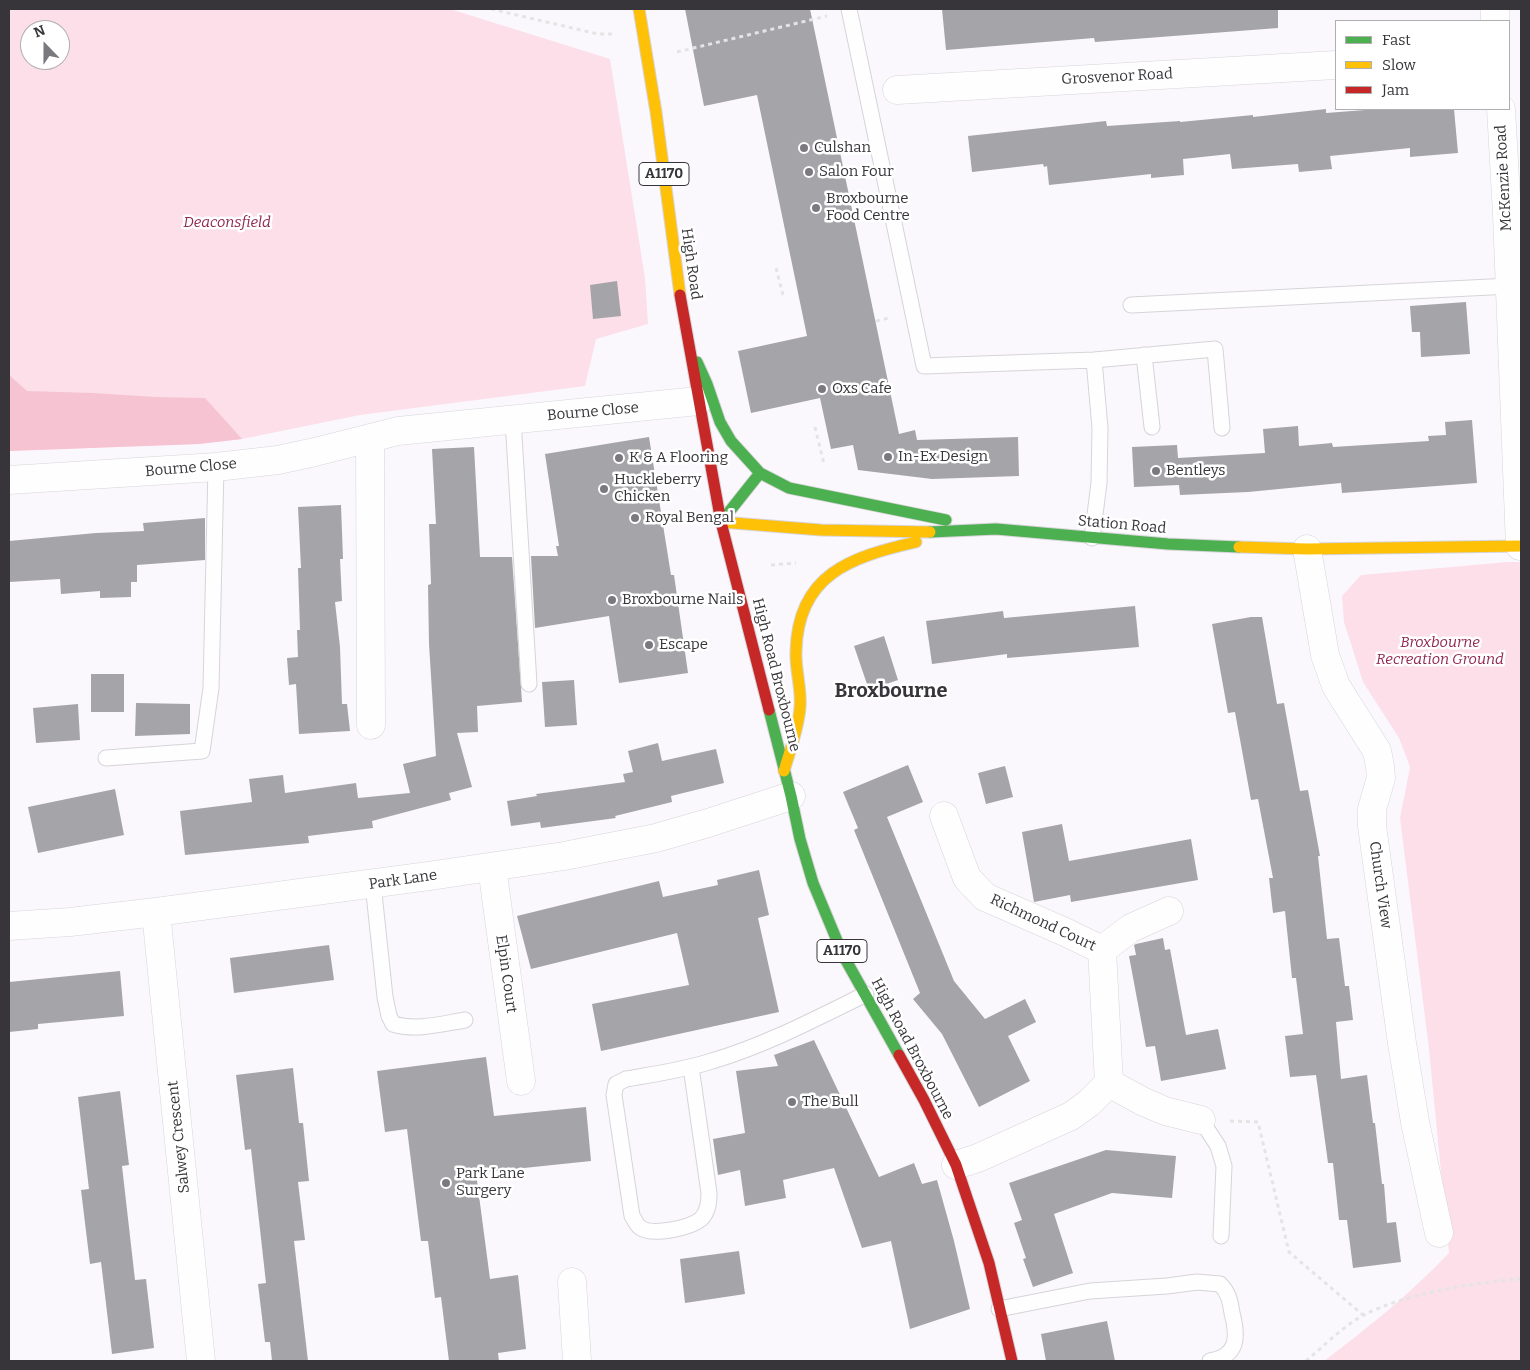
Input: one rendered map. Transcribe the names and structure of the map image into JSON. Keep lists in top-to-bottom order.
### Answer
{
  "streets": {
    "main road": [
      "A1170",
      "High Road",
      "Station Road",
      "High Road Broxbourne"
    ],
    "street": [
      "Grosvenor Road",
      "McKenzie Road",
      "Bourne Close",
      "Park Lane",
      "Church View",
      "Richmond Court",
      "Elpin Court",
      "Salwey Crescent"
    ]
  },
  "crossings": [
    ["McKenzie Road", "Station Road"],
    ["High Road", "Bourne Close"],
    ["High Road", "Station Road"],
    ["High Road", "High Road Broxbourne"],
    ["Station Road", "High Road Broxbourne"],
    ["Station Road", "Church View"],
    ["High Road Broxbourne", "Park Lane"],
    ["Park Lane", "Elpin Court"],
    ["Park Lane", "Salwey Crescent"]
  ],
  "districts": ["Broxbourne"],
  "parks": ["Deaconsfield", "Broxbourne Recreation Ground"],
  "places": [
    "Culshan",
    "Salon Four",
    "Broxbourne Food Centre",
    "Oxs Cafe",
    "In-Ex Design",
    "K & A Flooring",
    "Bentleys",
    "Huckleberry Chicken",
    "Royal Bengal",
    "Broxbourne Nails",
    "Escape",
    "The Bull",
    "Park Lane Surgery"
  ],
  "legend": ["Fast", "Slow", "Jam"],
  "north": "top"
}
